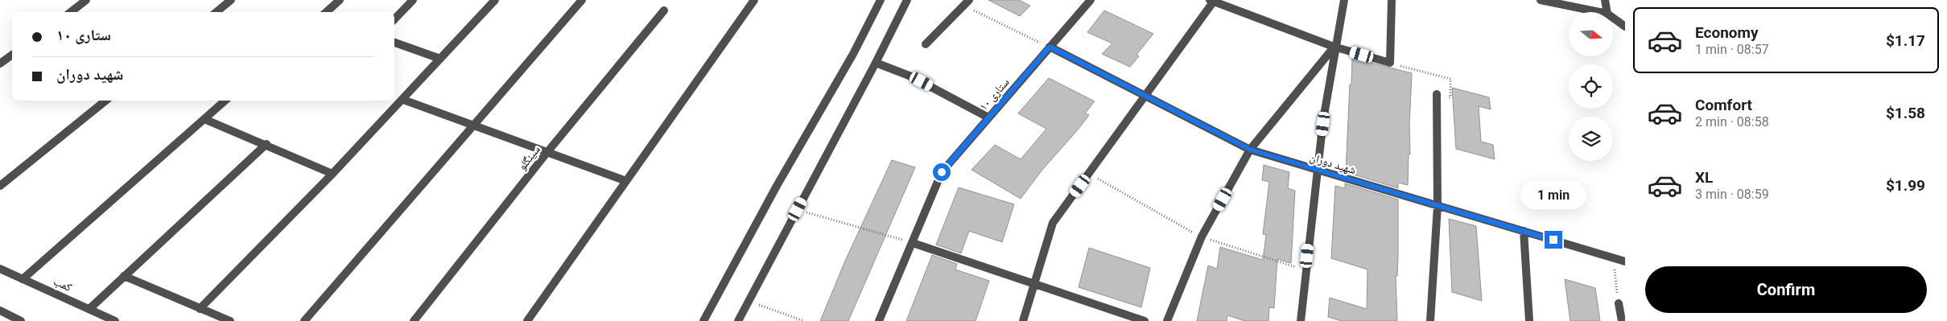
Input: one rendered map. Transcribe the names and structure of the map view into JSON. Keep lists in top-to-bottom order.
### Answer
{
  "streets": {
    "street": [
      "ستاری ۱۰",
      "سینگلو",
      "شهید دوران",
      "کمب"
    ]
  },
  "crossings": [
    ["ستاری ۱۰", "شهید دوران"]
  ],
  "north": "right",
  "page": {
    "list": [
      {
        "name": "Economy",
        "note": "1 min · 08:57",
        "value": "$1.17"
      },
      {
        "name": "Comfort",
        "note": "2 min · 08:58",
        "value": "$1.58"
      },
      {
        "name": "XL",
        "note": "3 min · 08:59",
        "value": "$1.99"
      }
    ],
    "banner": ["ستاری ۱۰", "شهید دوران"],
    "bubble": "1 min",
    "buttons": "Confirm"
  }
}
